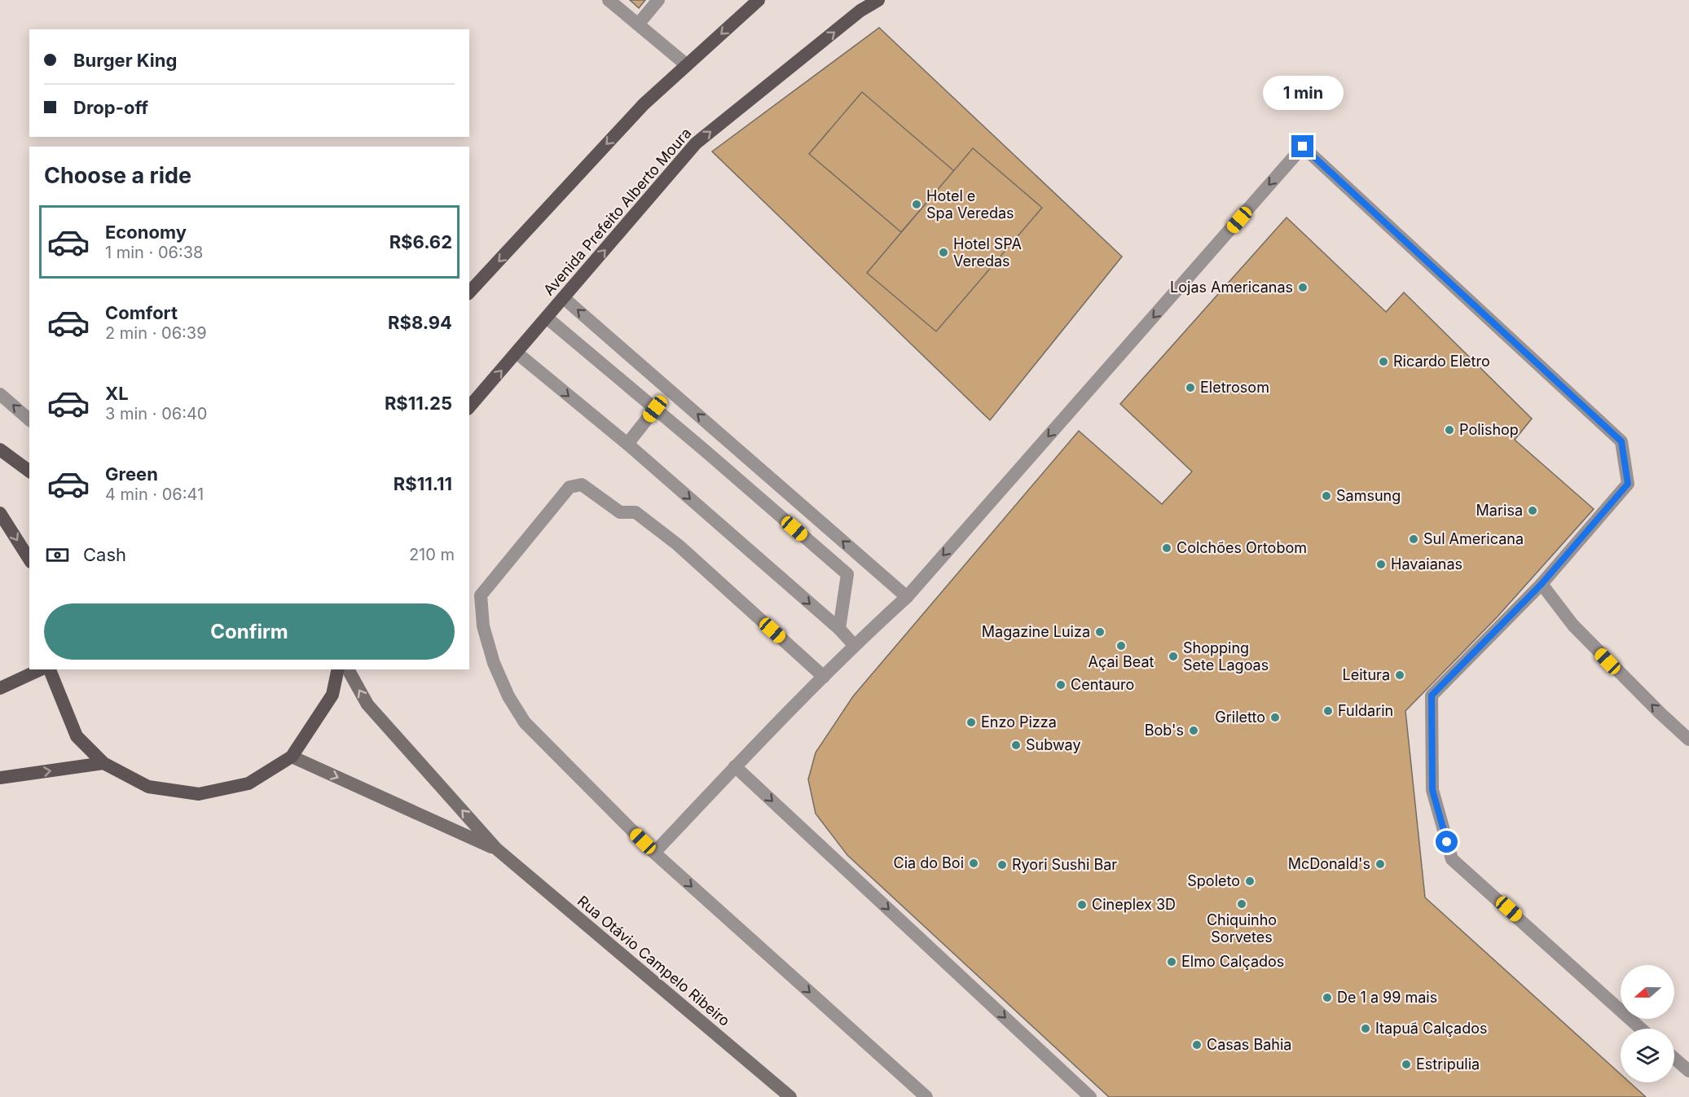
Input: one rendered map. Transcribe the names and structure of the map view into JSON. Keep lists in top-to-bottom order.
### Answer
{
  "streets": {
    "main road": ["Avenida Prefeito Alberto Moura", "Rua Otávio Campelo Ribeiro"]
  },
  "places": [
    "Hotel e Spa Veredas",
    "Hotel SPA Veredas",
    "Lojas Americanas",
    "Ricardo Eletro",
    "Eletrosom",
    "Polishop",
    "Samsung",
    "Marisa",
    "Sul Americana",
    "Colchões Ortobom",
    "Havaianas",
    "Magazine Luiza",
    "Açai Beat",
    "Shopping Sete Lagoas",
    "Leitura",
    "Centauro",
    "Fuldarin",
    "Griletto",
    "Enzo Pizza",
    "Bob's",
    "Subway",
    "Cia do Boi",
    "McDonald's",
    "Ryori Sushi Bar",
    "Spoleto",
    "Chiquinho Sorvetes",
    "Cineplex 3D",
    "Elmo Calçados",
    "De 1 a 99 mais",
    "Itapuã Calçados",
    "Casas Bahia",
    "Estripulia"
  ],
  "north": "left",
  "page": {
    "banner": ["Burger King", "Drop-off"],
    "bubble": "1 min",
    "heading": "Choose a ride",
    "list": [
      {
        "name": "Economy",
        "note": "1 min · 06:38",
        "value": "R$6.62"
      },
      {
        "name": "Comfort",
        "note": "2 min · 06:39",
        "value": "R$8.94"
      },
      {
        "name": "XL",
        "note": "3 min · 06:40",
        "value": "R$11.25"
      },
      {
        "name": "Green",
        "note": "4 min · 06:41",
        "value": "R$11.11"
      }
    ],
    "pay": ["Cash", "210 m"],
    "buttons": "Confirm"
  }
}
